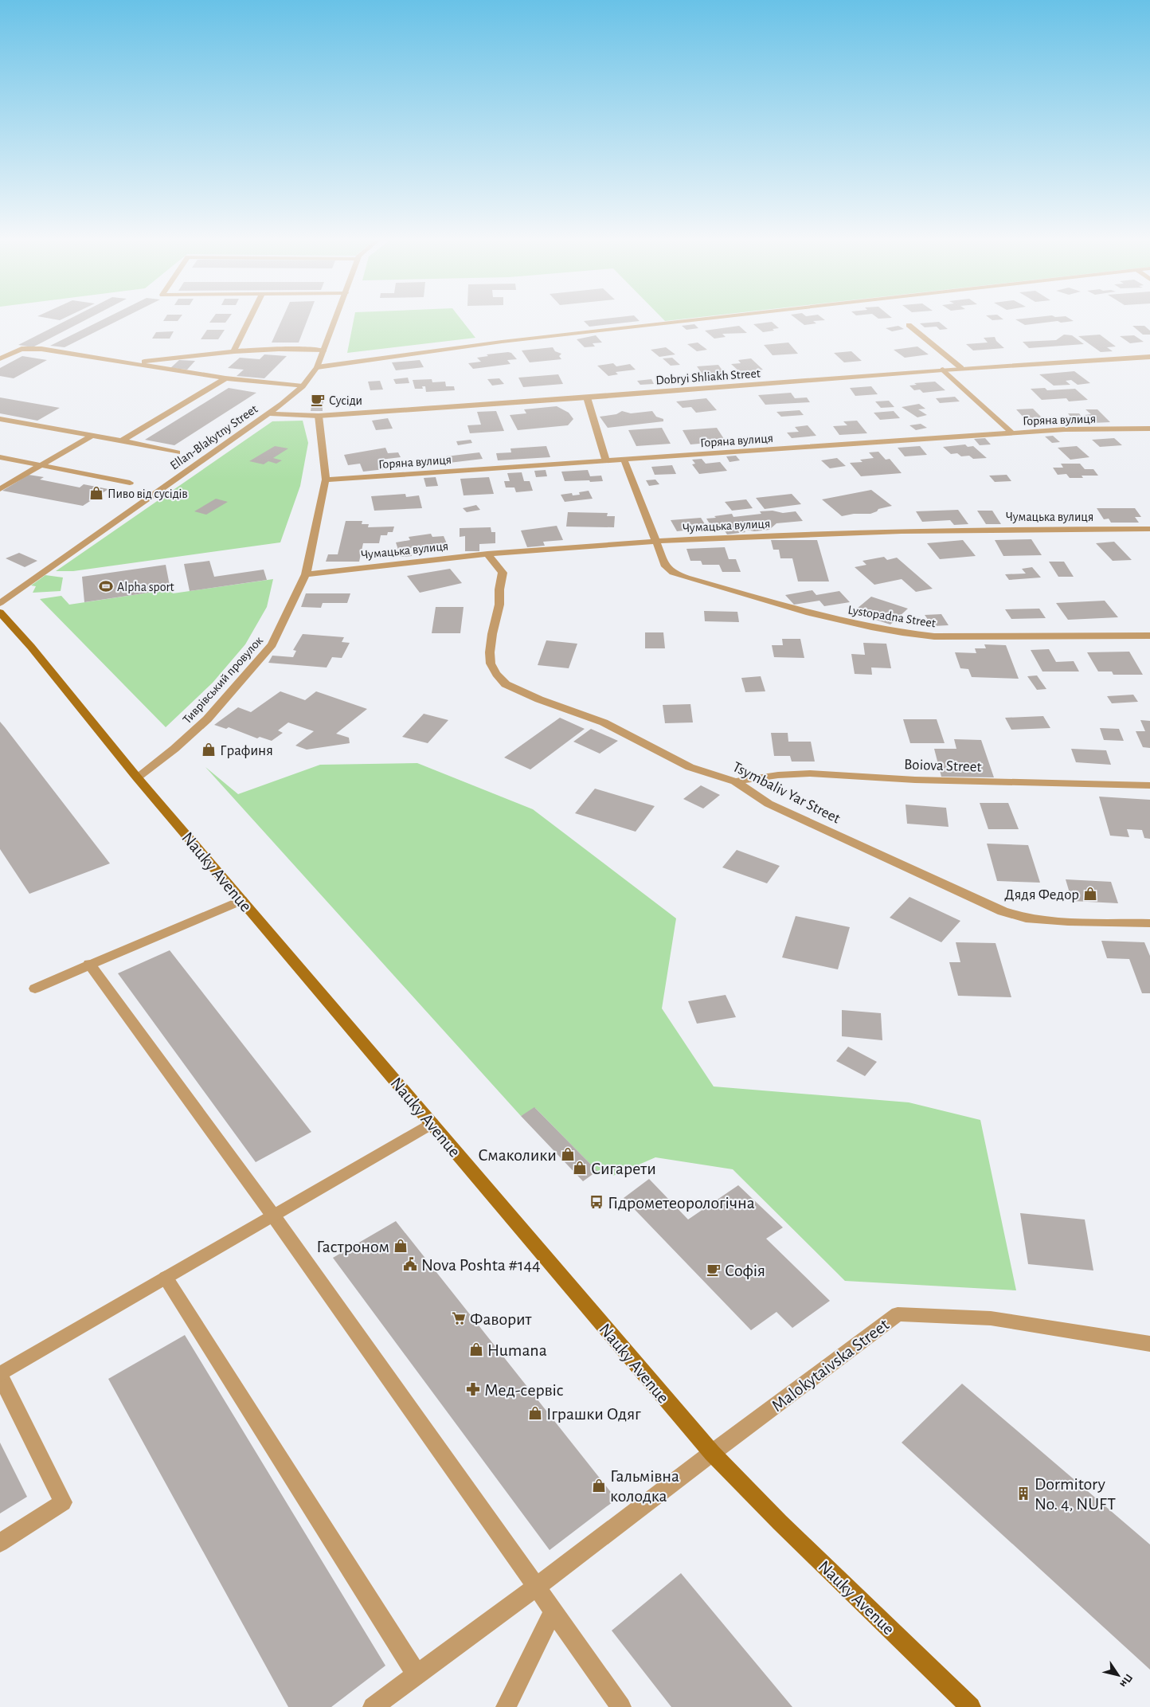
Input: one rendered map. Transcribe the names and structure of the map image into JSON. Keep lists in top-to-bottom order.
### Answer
{
  "streets": {
    "main road": ["Nauky Avenue"],
    "street": [
      "Dobryi Shliakh Street",
      "Горяна вулиця",
      "Ellan-Blakytny Street",
      "Чумацька вулиця",
      "Lystopadna Street",
      "Тиврівський провулок",
      "Boiova Street",
      "Tsymbaliv Yar Street",
      "Malokytaivska Street"
    ]
  },
  "crossings": [
    ["Dobryi Shliakh Street", "Ellan-Blakytny Street"],
    ["Dobryi Shliakh Street", "Тиврівський провулок"],
    ["Горяна вулиця", "Lystopadna Street"],
    ["Горяна вулиця", "Тиврівський провулок"],
    ["Чумацька вулиця", "Lystopadna Street"],
    ["Чумацька вулиця", "Тиврівський провулок"],
    ["Чумацька вулиця", "Tsymbaliv Yar Street"],
    ["Тиврівський провулок", "Nauky Avenue"],
    ["Boiova Street", "Tsymbaliv Yar Street"],
    ["Nauky Avenue", "Malokytaivska Street"]
  ],
  "places": {
    "cafe": ["Сусіди", "Софія"],
    "shop": [
      "Пиво від сусідів",
      "Графиня",
      "Дядя Федор",
      "Смаколики",
      "Сигарети",
      "Гастроном",
      "Humana",
      "Іграшки Одяг",
      "Гальмівна колодка"
    ],
    "sports": ["Alpha sport"],
    "bus stop": ["Гідрометеорологічна"],
    "public building": ["Nova Poshta #144"],
    "supermarket": ["Фаворит"],
    "pharmacy": ["Мед-сервіс"],
    "building": ["Dormitory No. 4, NUFT"]
  },
  "north": "bottom right"
}
